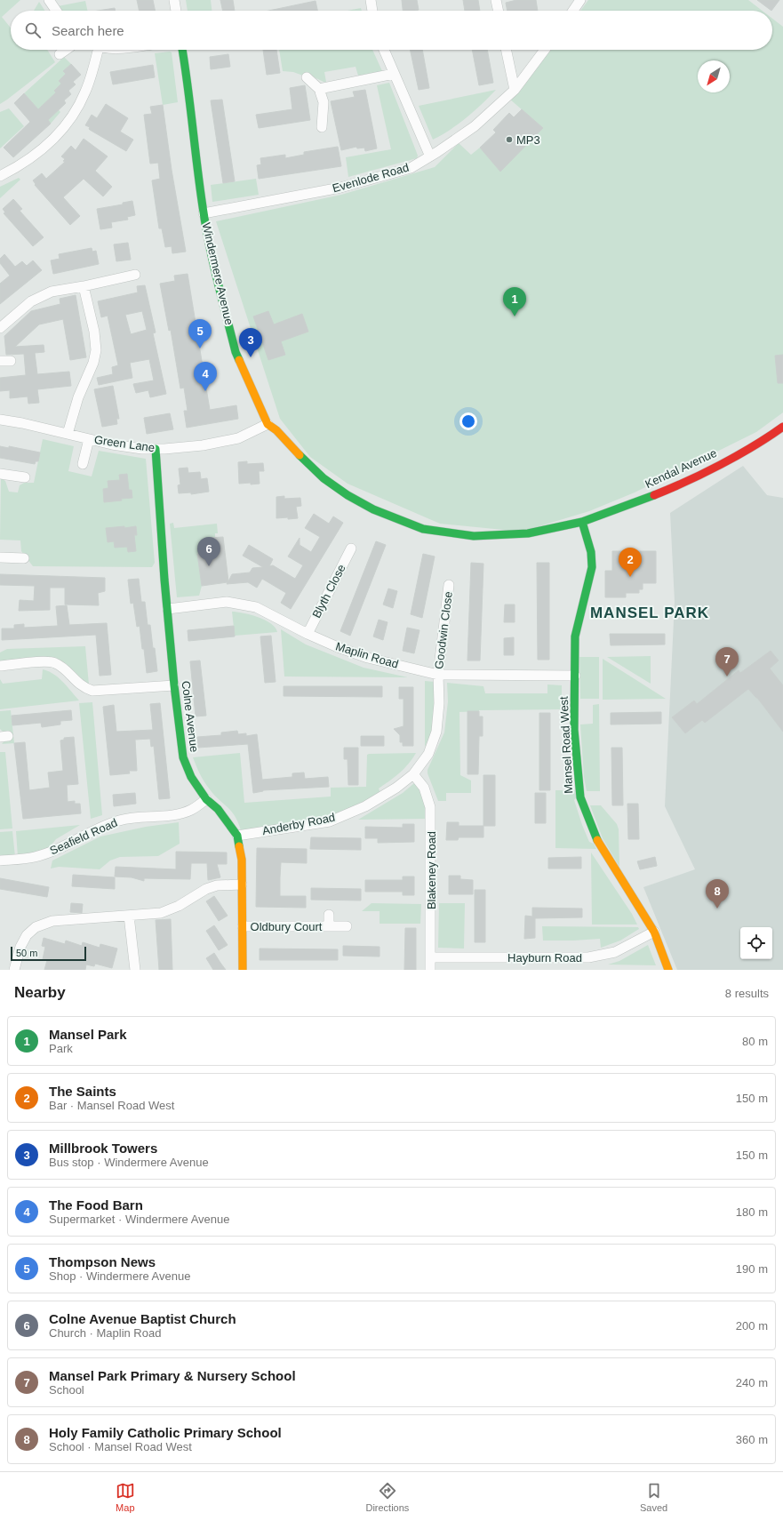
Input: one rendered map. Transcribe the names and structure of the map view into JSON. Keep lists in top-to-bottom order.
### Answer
{
  "streets": {
    "street": [
      "Evenlode Road",
      "Windermere Avenue",
      "Green Lane",
      "Kendal Avenue",
      "Blyth Close",
      "Goodwin Close",
      "Maplin Road",
      "Colne Avenue",
      "Mansel Road West",
      "Anderby Road",
      "Seafield Road",
      "Blakeney Road",
      "Oldbury Court",
      "Hayburn Road"
    ]
  },
  "crossings": [
    ["Evenlode Road", "Windermere Avenue"],
    ["Windermere Avenue", "Green Lane"],
    ["Windermere Avenue", "Kendal Avenue"],
    ["Windermere Avenue", "Mansel Road West"],
    ["Green Lane", "Colne Avenue"],
    ["Kendal Avenue", "Mansel Road West"],
    ["Blyth Close", "Maplin Road"],
    ["Goodwin Close", "Maplin Road"],
    ["Goodwin Close", "Anderby Road"],
    ["Maplin Road", "Colne Avenue"],
    ["Maplin Road", "Mansel Road West"],
    ["Maplin Road", "Anderby Road"],
    ["Colne Avenue", "Anderby Road"],
    ["Colne Avenue", "Seafield Road"],
    ["Colne Avenue", "Oldbury Court"],
    ["Mansel Road West", "Hayburn Road"],
    ["Anderby Road", "Blakeney Road"],
    ["Blakeney Road", "Hayburn Road"]
  ],
  "districts": ["MANSEL PARK"],
  "places": ["MP3"],
  "scale_bar": "50 m",
  "north": "bottom left",
  "page": {
    "search": "Search here",
    "pins": [
      "1",
      "5",
      "3",
      "4",
      "6",
      "2",
      "7",
      "8"
    ],
    "scale": "50 m",
    "heading": ["Nearby", "8 results"],
    "list": [
      {
        "mark": "1",
        "name": "Mansel Park",
        "note": "Park",
        "value": "80 m"
      },
      {
        "mark": "2",
        "name": "The Saints",
        "note": "Bar · Mansel Road West",
        "value": "150 m"
      },
      {
        "mark": "3",
        "name": "Millbrook Towers",
        "note": "Bus stop · Windermere Avenue",
        "value": "150 m"
      },
      {
        "mark": "4",
        "name": "The Food Barn",
        "note": "Supermarket · Windermere Avenue",
        "value": "180 m"
      },
      {
        "mark": "5",
        "name": "Thompson News",
        "note": "Shop · Windermere Avenue",
        "value": "190 m"
      },
      {
        "mark": "6",
        "name": "Colne Avenue Baptist Church",
        "note": "Church · Maplin Road",
        "value": "200 m"
      },
      {
        "mark": "7",
        "name": "Mansel Park Primary & Nursery School",
        "note": "School",
        "value": "240 m"
      },
      {
        "mark": "8",
        "name": "Holy Family Catholic Primary School",
        "note": "School · Mansel Road West",
        "value": "360 m"
      }
    ],
    "nav": ["Map", "Directions", "Saved"]
  }
}
